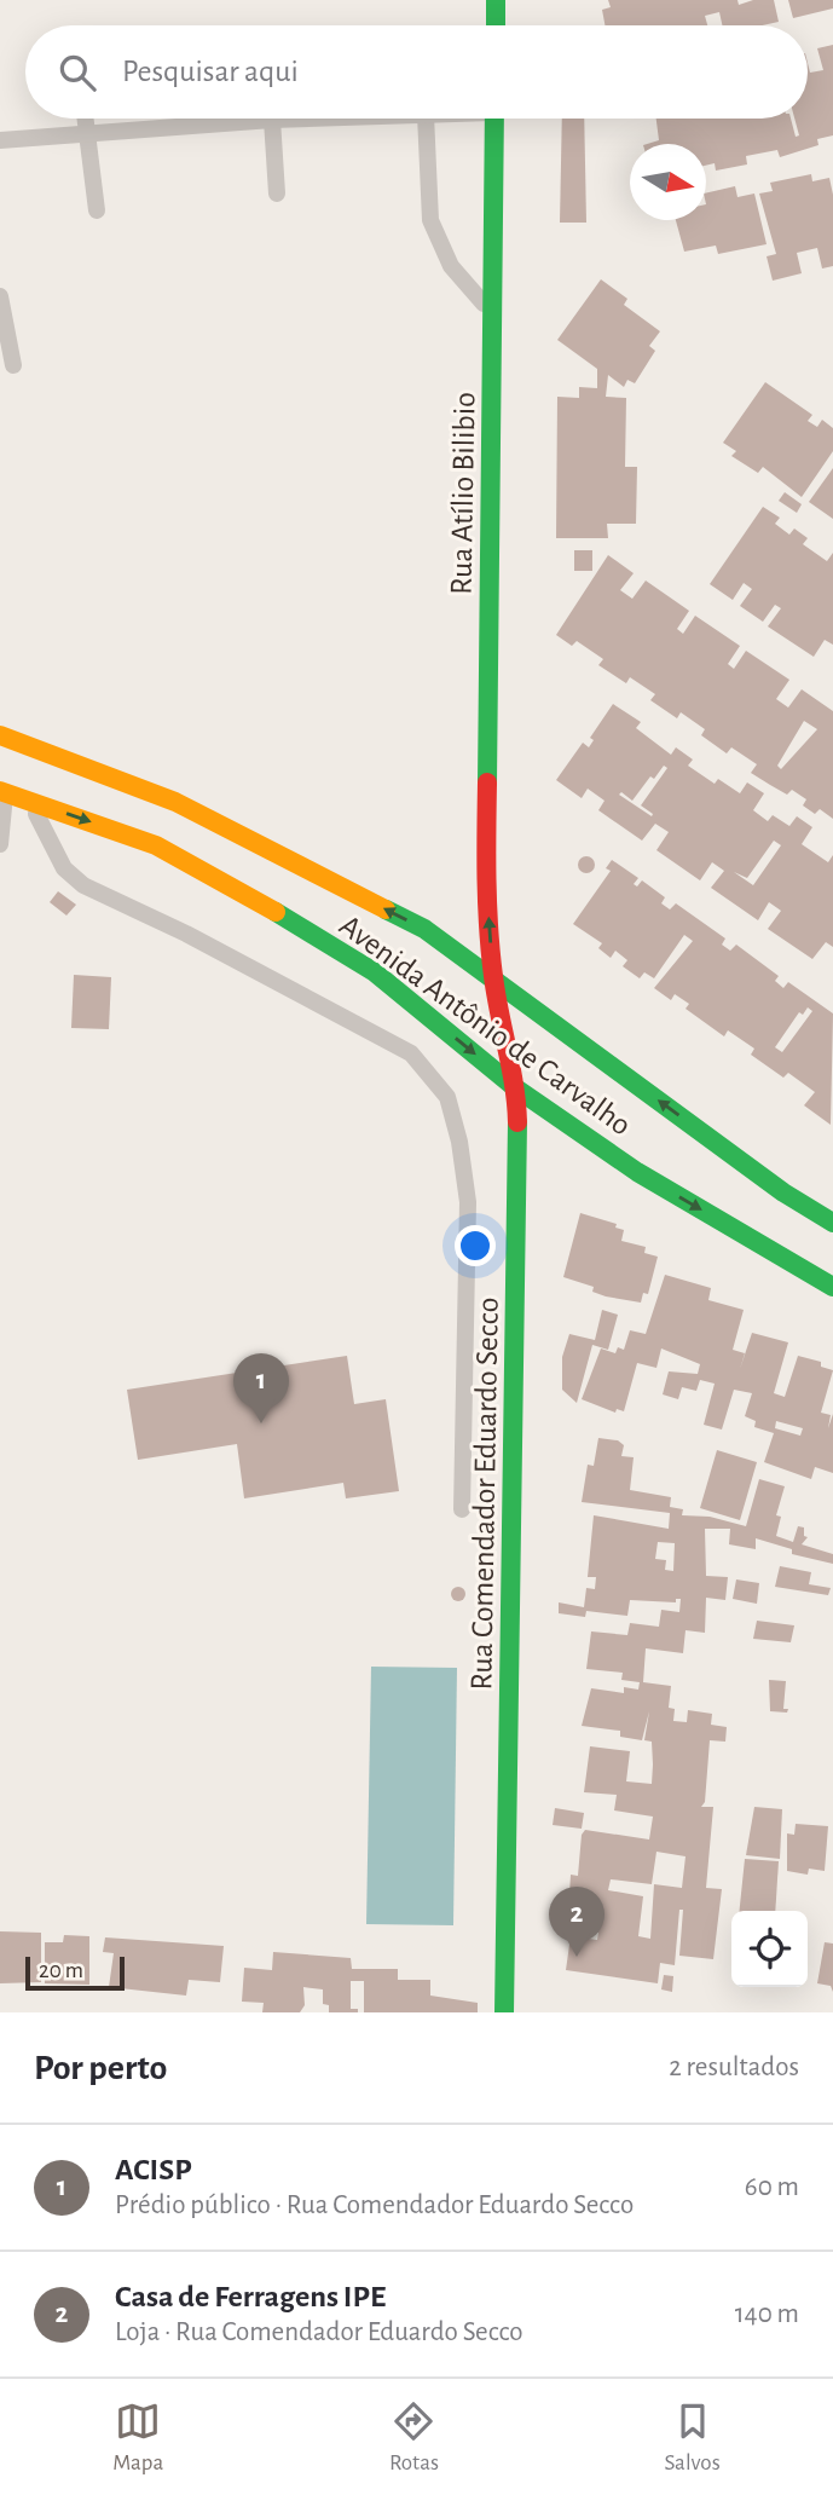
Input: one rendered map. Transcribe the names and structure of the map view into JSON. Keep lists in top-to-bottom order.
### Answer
{
  "streets": {
    "main road": ["Rua Atílio Bilibio", "Avenida Antônio de Carvalho", "Rua Comendador Eduardo Secco"]
  },
  "crossings": [
    ["Rua Atílio Bilibio", "Avenida Antônio de Carvalho"],
    ["Rua Atílio Bilibio", "Rua Comendador Eduardo Secco"],
    ["Avenida Antônio de Carvalho", "Rua Comendador Eduardo Secco"]
  ],
  "scale_bar": "20 m",
  "north": "right",
  "page": {
    "search": "Pesquisar aqui",
    "pins": ["1", "2"],
    "scale": "20 m",
    "heading": ["Por perto", "2 resultados"],
    "list": [
      {
        "mark": "1",
        "name": "ACISP",
        "note": "Prédio público · Rua Comendador Eduardo Secco",
        "value": "60 m"
      },
      {
        "mark": "2",
        "name": "Casa de Ferragens IPE",
        "note": "Loja · Rua Comendador Eduardo Secco",
        "value": "140 m"
      }
    ],
    "nav": ["Mapa", "Rotas", "Salvos"]
  }
}
